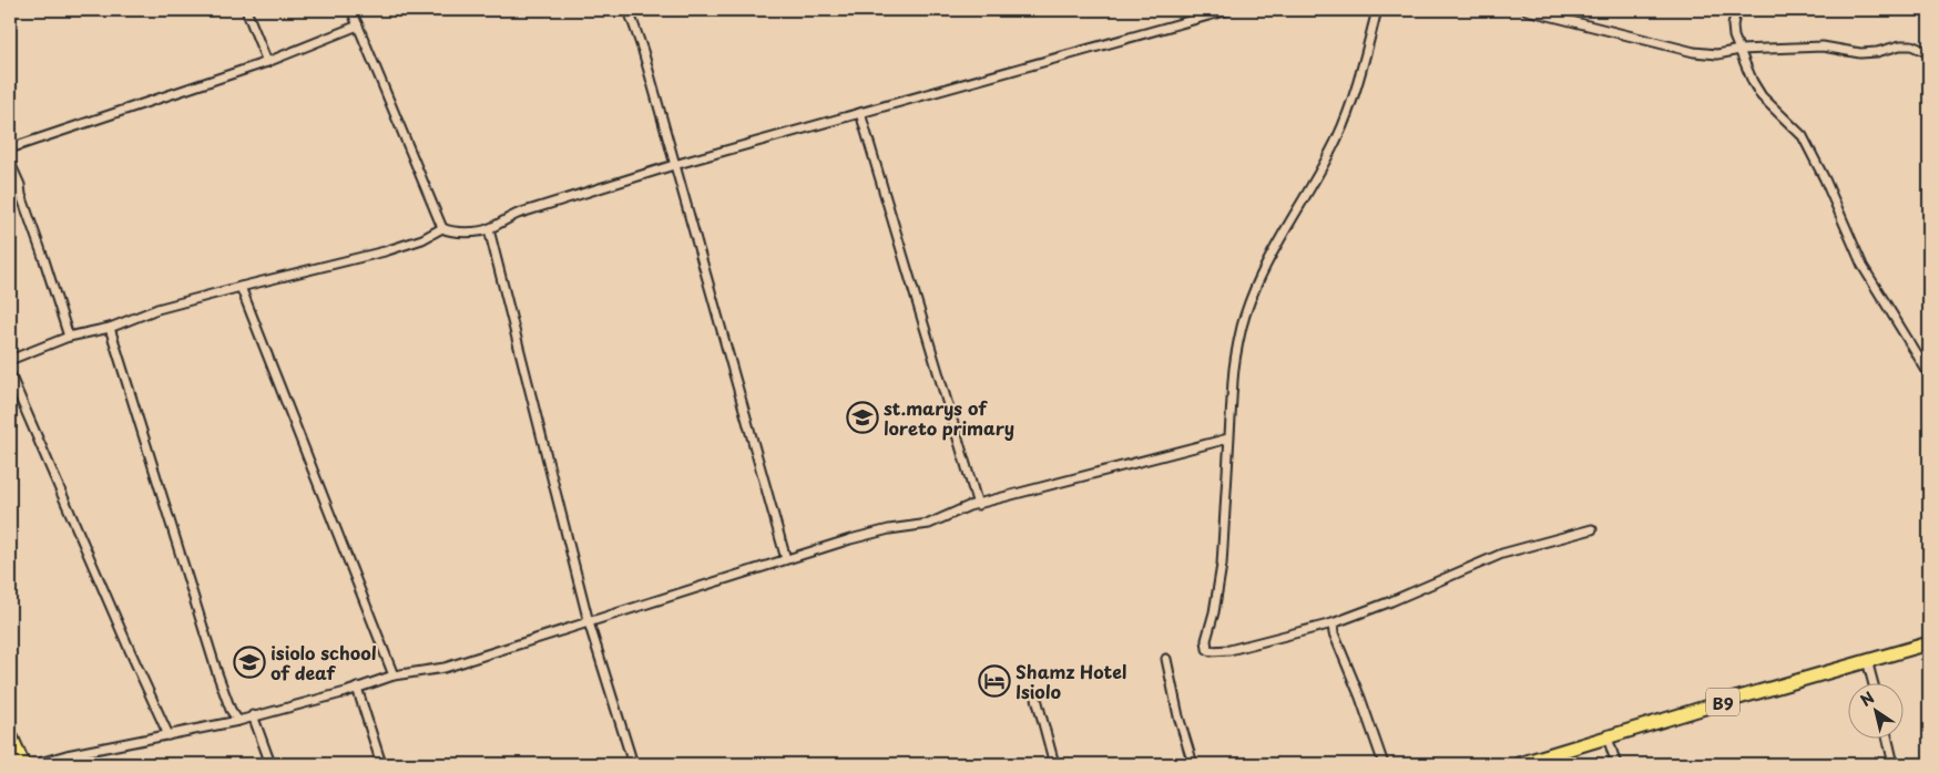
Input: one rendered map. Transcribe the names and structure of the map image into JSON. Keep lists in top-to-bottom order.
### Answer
{
  "streets": {
    "highway": ["B9"]
  },
  "places": {
    "school or university": ["st.marys of loreto primary", "isiolo school of deaf"],
    "hotel": ["Shamz Hotel Isiolo"]
  },
  "north": "top left"
}
